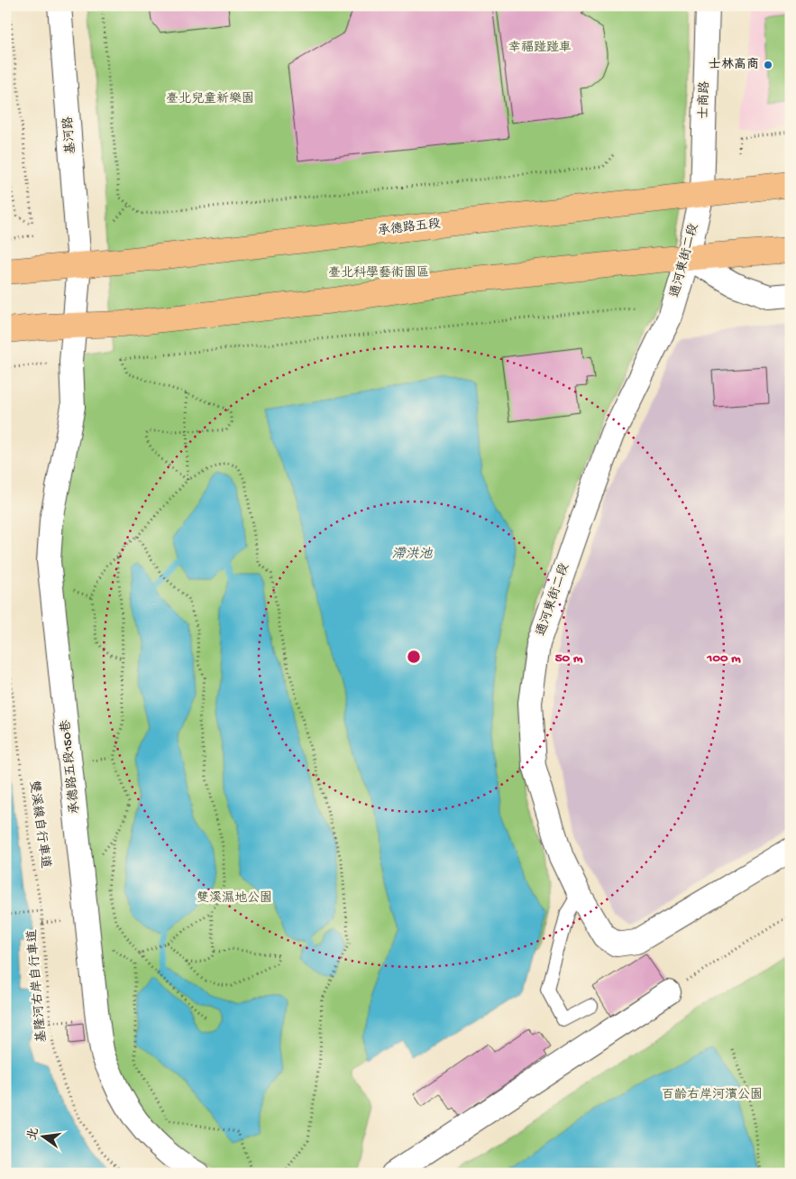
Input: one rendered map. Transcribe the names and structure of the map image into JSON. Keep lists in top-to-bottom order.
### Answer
{
  "streets": {
    "main road": ["承德路五段"],
    "street": [
      "士商路",
      "基河路",
      "通河東街二段",
      "承德路五段150巷"
    ],
    "path": ["雙溪線自行車道", "基隆河右岸自行車道"]
  },
  "crossings": [
    ["士商路", "承德路五段"],
    ["士商路", "通河東街二段"],
    ["基河路", "承德路五段"],
    ["基河路", "承德路五段150巷"],
    ["承德路五段", "通河東街二段"],
    ["雙溪線自行車道", "基隆河右岸自行車道"]
  ],
  "water": ["滯洪池"],
  "parks": [
    "幸福踫踫車",
    "臺北兒童新樂園",
    "臺北科學藝術園區",
    "雙溪濕地公園",
    "百齡右岸河濱公園"
  ],
  "places": ["士林高商"],
  "north": "left",
  "rings": ["50 m", "100 m"]
}
